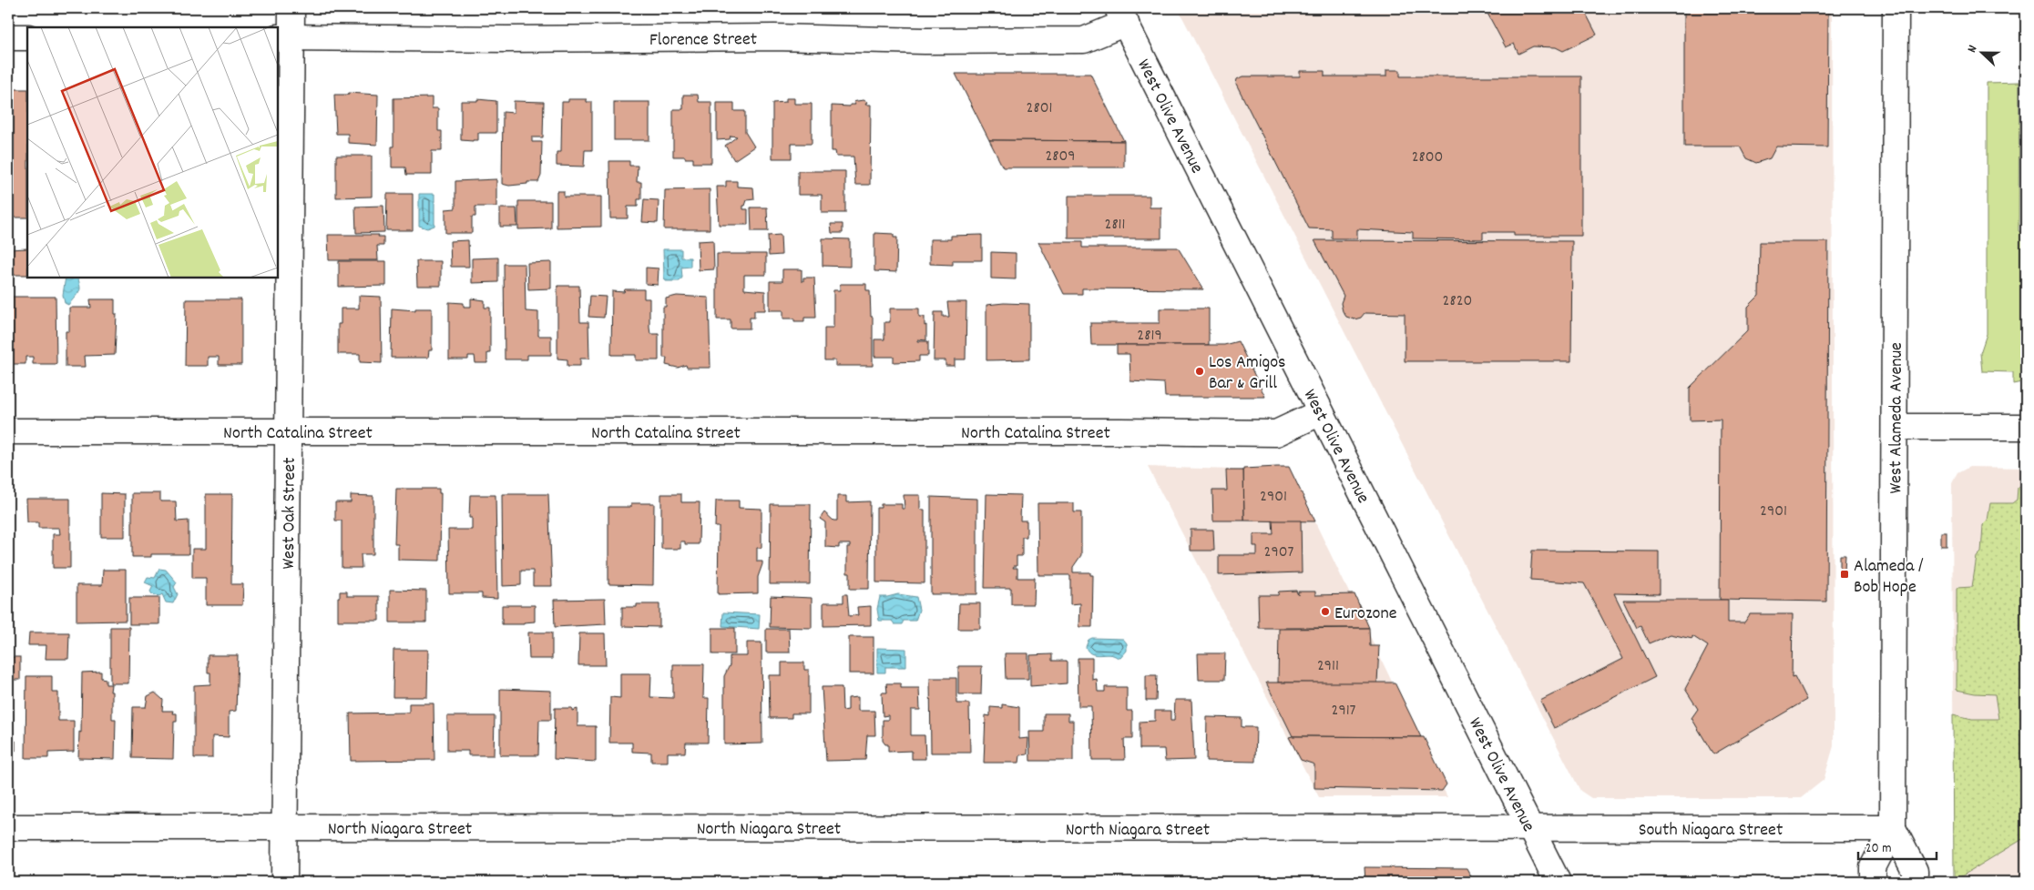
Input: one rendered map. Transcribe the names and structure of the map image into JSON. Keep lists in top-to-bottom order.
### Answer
{
  "streets": {
    "street": [
      "Florence Street",
      "West Olive Avenue",
      "West Alameda Avenue",
      "North Catalina Street",
      "West Oak Street",
      "North Niagara Street",
      "South Niagara Street"
    ]
  },
  "crossings": [
    ["Florence Street", "West Olive Avenue"],
    ["Florence Street", "West Oak Street"],
    ["West Olive Avenue", "North Catalina Street"],
    ["West Olive Avenue", "North Niagara Street"],
    ["West Olive Avenue", "South Niagara Street"],
    ["West Alameda Avenue", "South Niagara Street"],
    ["North Catalina Street", "West Oak Street"],
    ["West Oak Street", "North Niagara Street"],
    ["North Niagara Street", "South Niagara Street"]
  ],
  "places": {
    "other": ["Los Amigos Bar & Grill", "Eurozone"],
    "transit": ["Alameda / Bob Hope"]
  },
  "house_numbers": [
    "2801",
    "2809",
    "2800",
    "2811",
    "2820",
    "2819",
    "2901",
    "2901",
    "2907",
    "2911",
    "2917"
  ],
  "scale_bar": "20 m",
  "north": "left"
}
